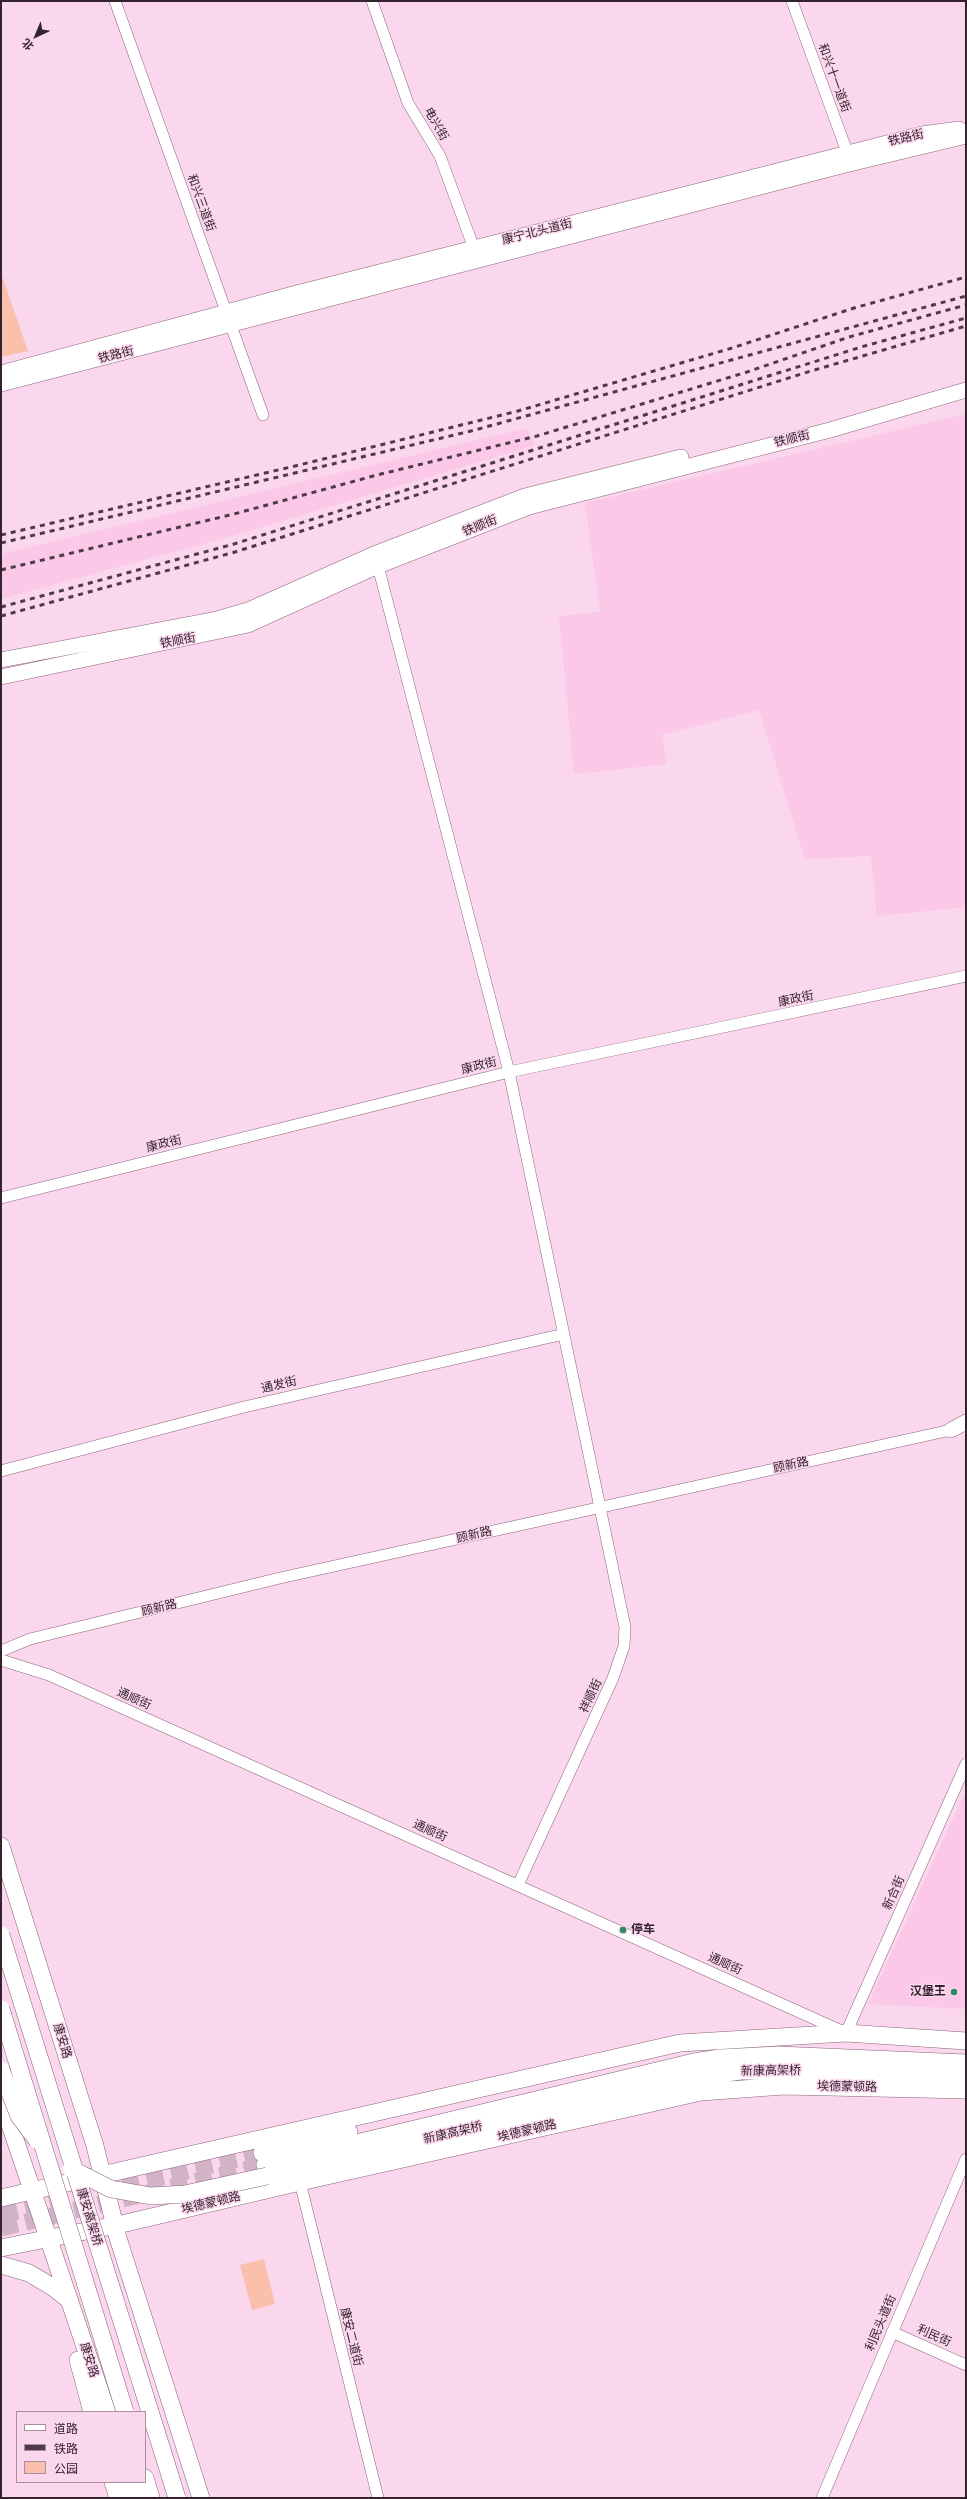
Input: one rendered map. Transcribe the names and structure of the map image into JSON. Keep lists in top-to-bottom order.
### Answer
{
  "streets": {
    "highway": [
      "康安路",
      "新康高架桥",
      "埃德蒙顿路",
      "康安高架桥"
    ],
    "main road": [
      "铁路街",
      "康宁北头道街",
      "铁顺街",
      "顾新路"
    ],
    "street": [
      "和兴十一道街",
      "电兴街",
      "和兴三道街",
      "康政街",
      "通发街",
      "祥顺街",
      "通顺街",
      "新合街",
      "利民头道街",
      "利民街",
      "康安二道街"
    ]
  },
  "crossings": [
    ["和兴十一道街", "铁路街"],
    ["和兴十一道街", "康宁北头道街"],
    ["电兴街", "康宁北头道街"],
    ["铁路街", "和兴三道街"],
    ["铁路街", "康宁北头道街"],
    ["和兴三道街", "康宁北头道街"],
    ["铁顺街", "祥顺街"],
    ["康政街", "祥顺街"],
    ["通发街", "祥顺街"],
    ["顾新路", "祥顺街"],
    ["祥顺街", "通顺街"],
    ["通顺街", "新合街"],
    ["康安路", "埃德蒙顿路"],
    ["埃德蒙顿路", "康安二道街"],
    ["利民头道街", "利民街"]
  ],
  "places": ["停车", "汉堡王"],
  "legend": ["道路", "铁路", "公园"],
  "north": "bottom left"
}
